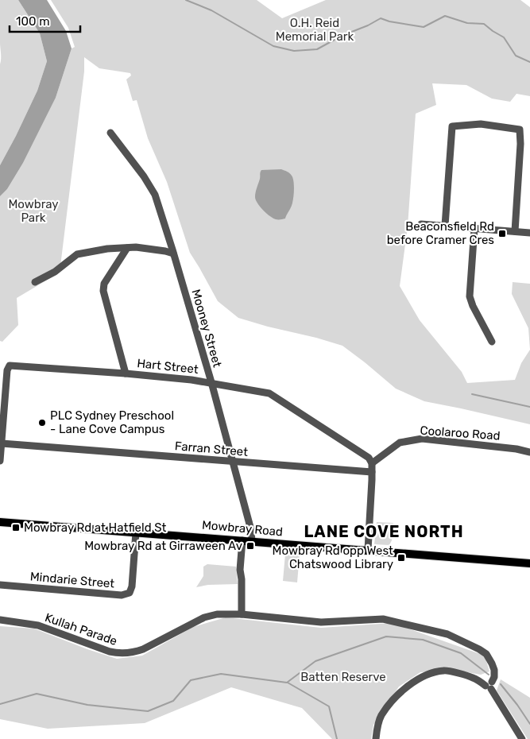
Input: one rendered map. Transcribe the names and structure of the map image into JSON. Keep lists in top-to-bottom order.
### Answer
{
  "streets": {
    "main road": ["Mowbray Road"],
    "street": [
      "Mooney Street",
      "Hart Street",
      "Coolaroo Road",
      "Farran Street",
      "Mindarie Street",
      "Kullah Parade"
    ]
  },
  "crossings": [
    ["Mooney Street", "Hart Street"],
    ["Mooney Street", "Farran Street"],
    ["Mooney Street", "Mowbray Road"],
    ["Hart Street", "Coolaroo Road"],
    ["Mowbray Road", "Mindarie Street"]
  ],
  "districts": ["LANE COVE NORTH"],
  "parks": ["O.H. Reid Memorial Park", "Mowbray Park", "Batten Reserve"],
  "places": {
    "transit": [
      "Beaconsfield Rd before Cramer Cres",
      "Mowbray Rd at Hatfield St",
      "Mowbray Rd at Girraween Av",
      "Mowbray Rd opp West Chatswood Library"
    ],
    "other": ["PLC Sydney Preschool - Lane Cove Campus"]
  },
  "scale_bar": "100 m"
}
